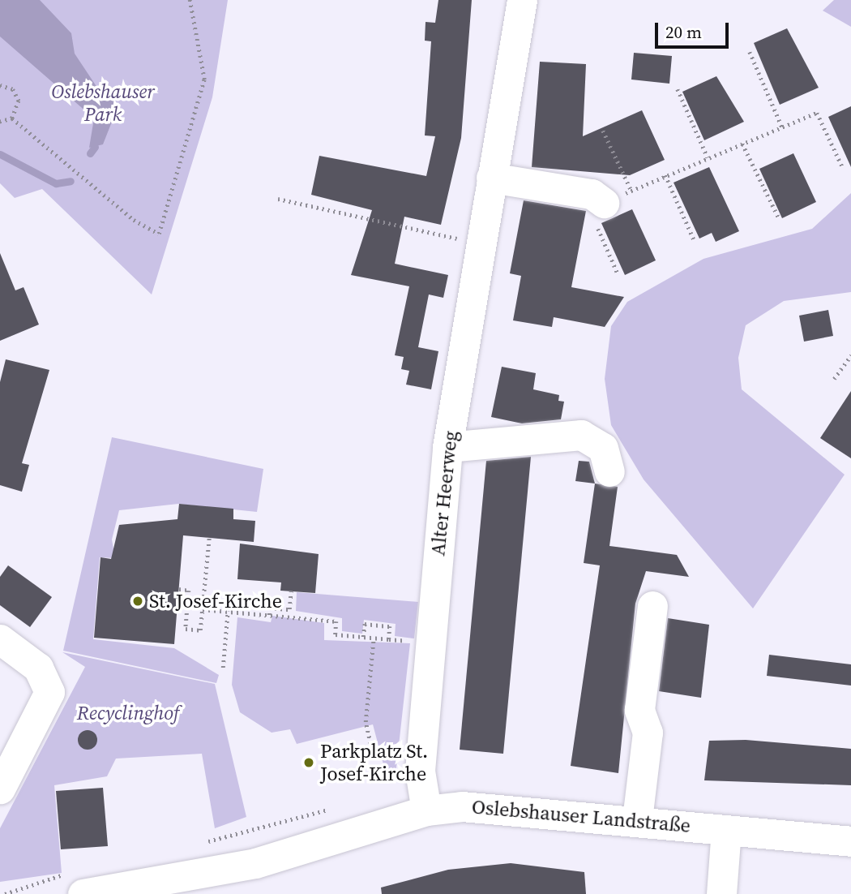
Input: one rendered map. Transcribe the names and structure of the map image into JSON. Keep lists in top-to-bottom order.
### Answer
{
  "streets": {
    "street": ["Alter Heerweg", "Oslebshauser Landstraße"]
  },
  "crossings": [
    ["Alter Heerweg", "Oslebshauser Landstraße"]
  ],
  "parks": ["Oslebshauser Park", "Recyclinghof"],
  "places": ["St. Josef-Kirche", "Parkplatz St. Josef-Kirche"],
  "scale_bar": "20 m"
}
